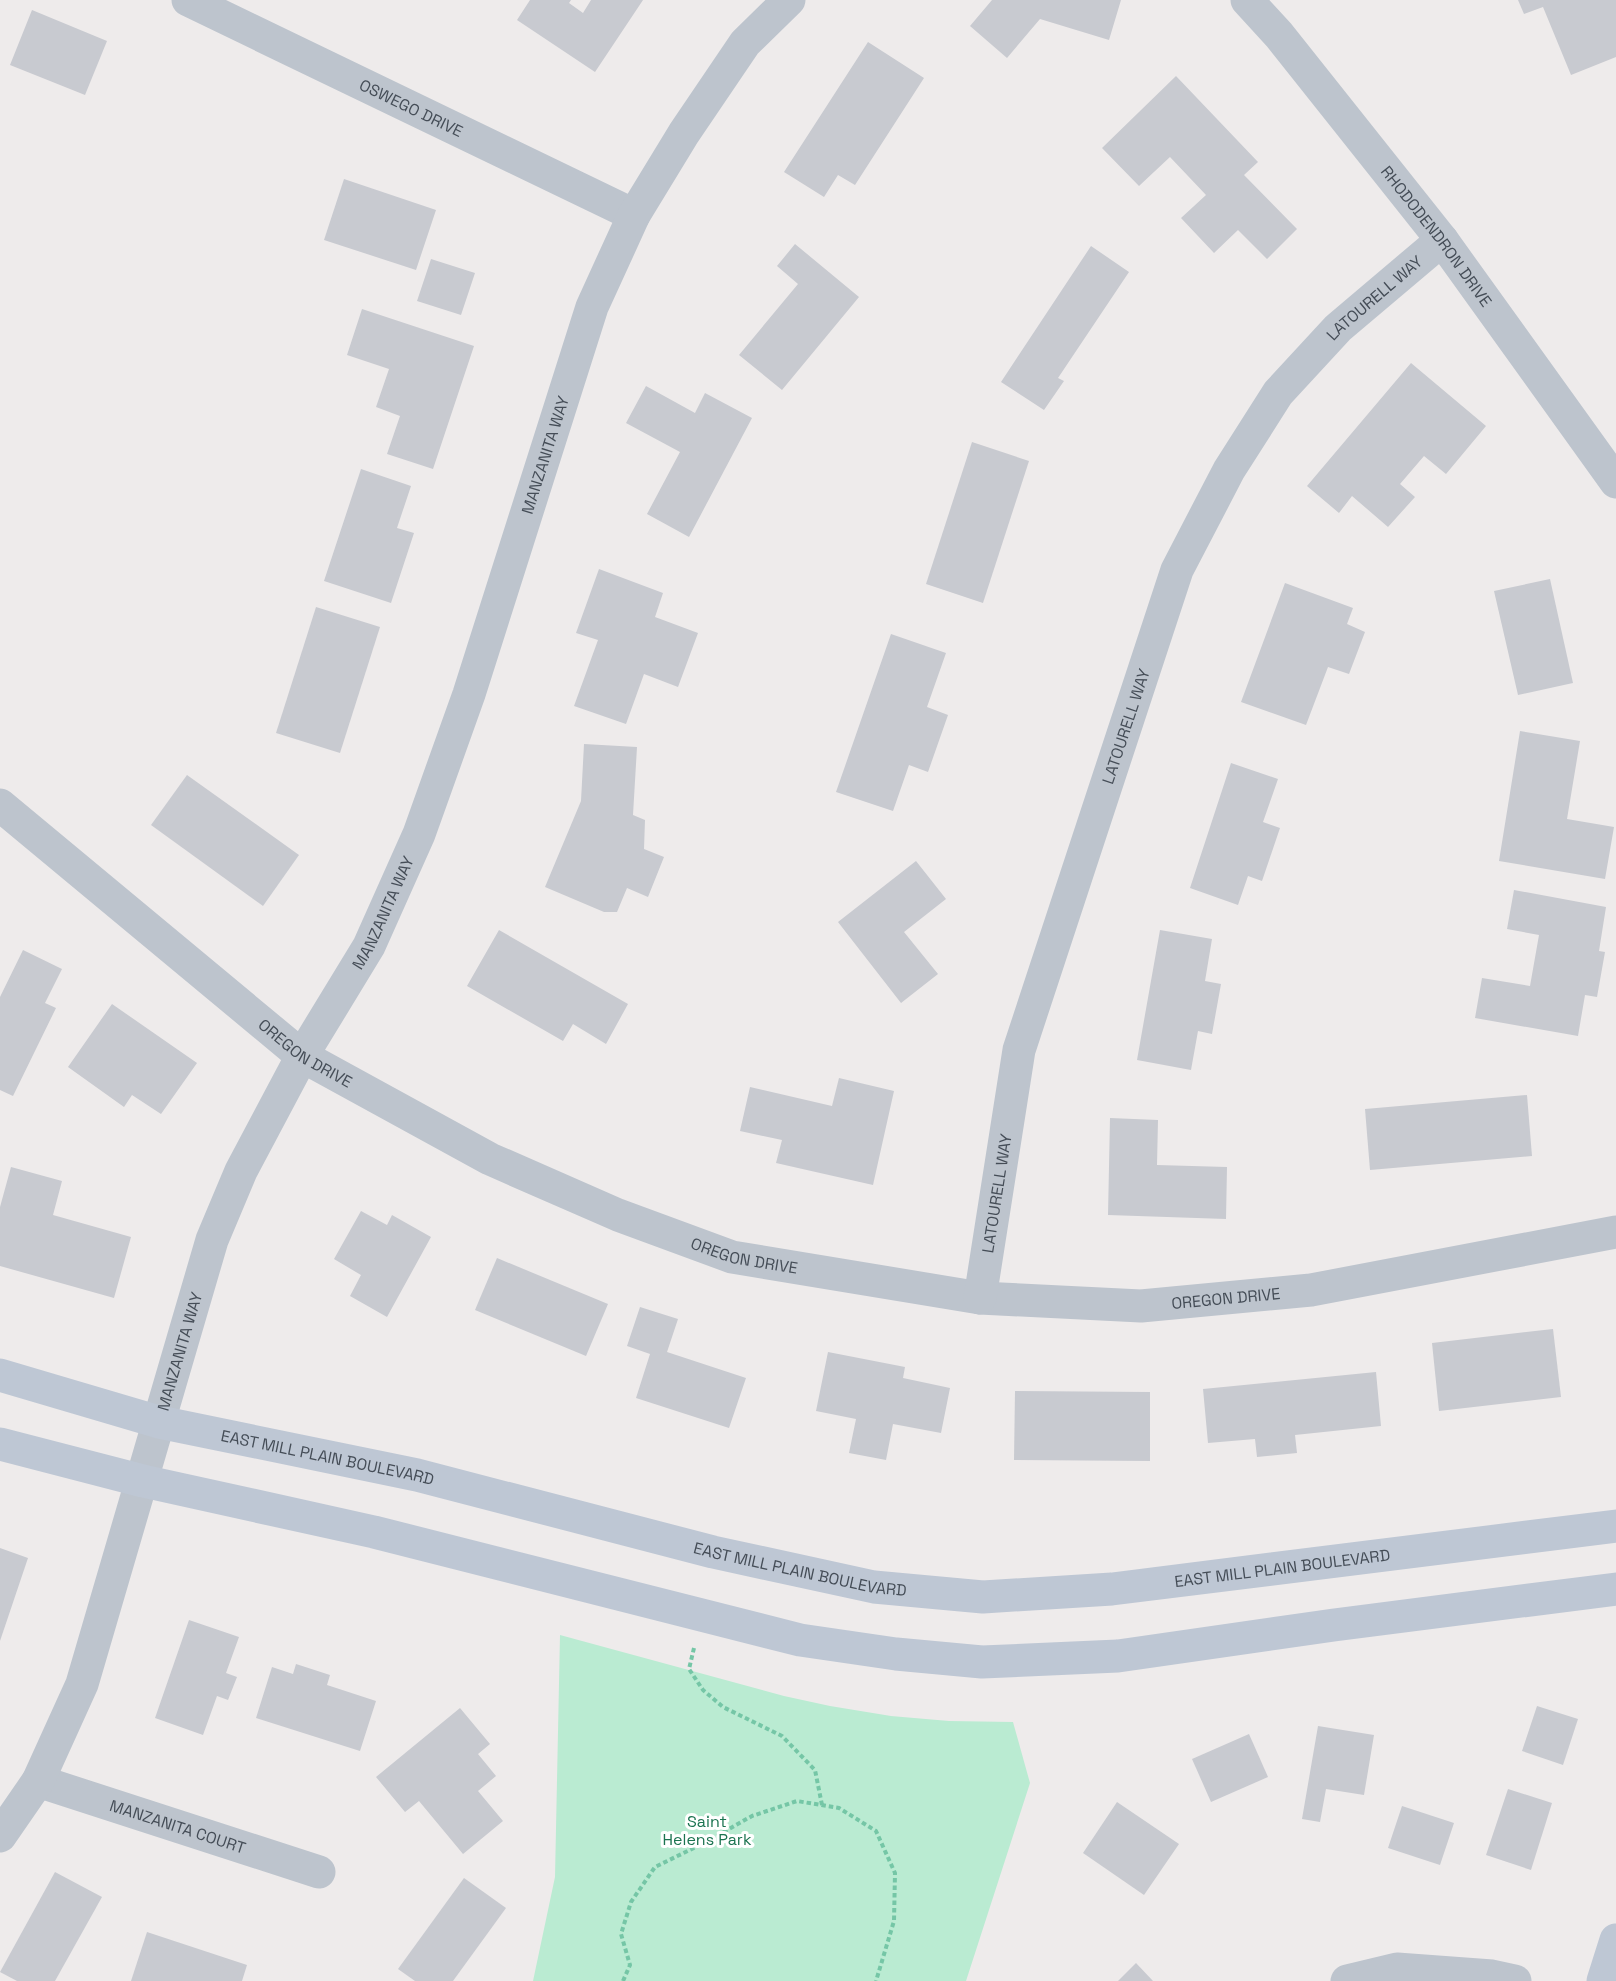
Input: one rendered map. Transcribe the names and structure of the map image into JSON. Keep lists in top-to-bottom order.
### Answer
{
  "streets": {
    "main road": ["EAST MILL PLAIN BOULEVARD"],
    "street": [
      "OSWEGO DRIVE",
      "RHODODENDRON DRIVE",
      "LATOURELL WAY",
      "MANZANITA WAY",
      "OREGON DRIVE",
      "MANZANITA COURT"
    ]
  },
  "crossings": [
    ["OSWEGO DRIVE", "MANZANITA WAY"],
    ["RHODODENDRON DRIVE", "LATOURELL WAY"],
    ["LATOURELL WAY", "OREGON DRIVE"],
    ["MANZANITA WAY", "OREGON DRIVE"],
    ["MANZANITA WAY", "EAST MILL PLAIN BOULEVARD"],
    ["MANZANITA WAY", "MANZANITA COURT"]
  ],
  "parks": ["Saint Helens Park"]
}
